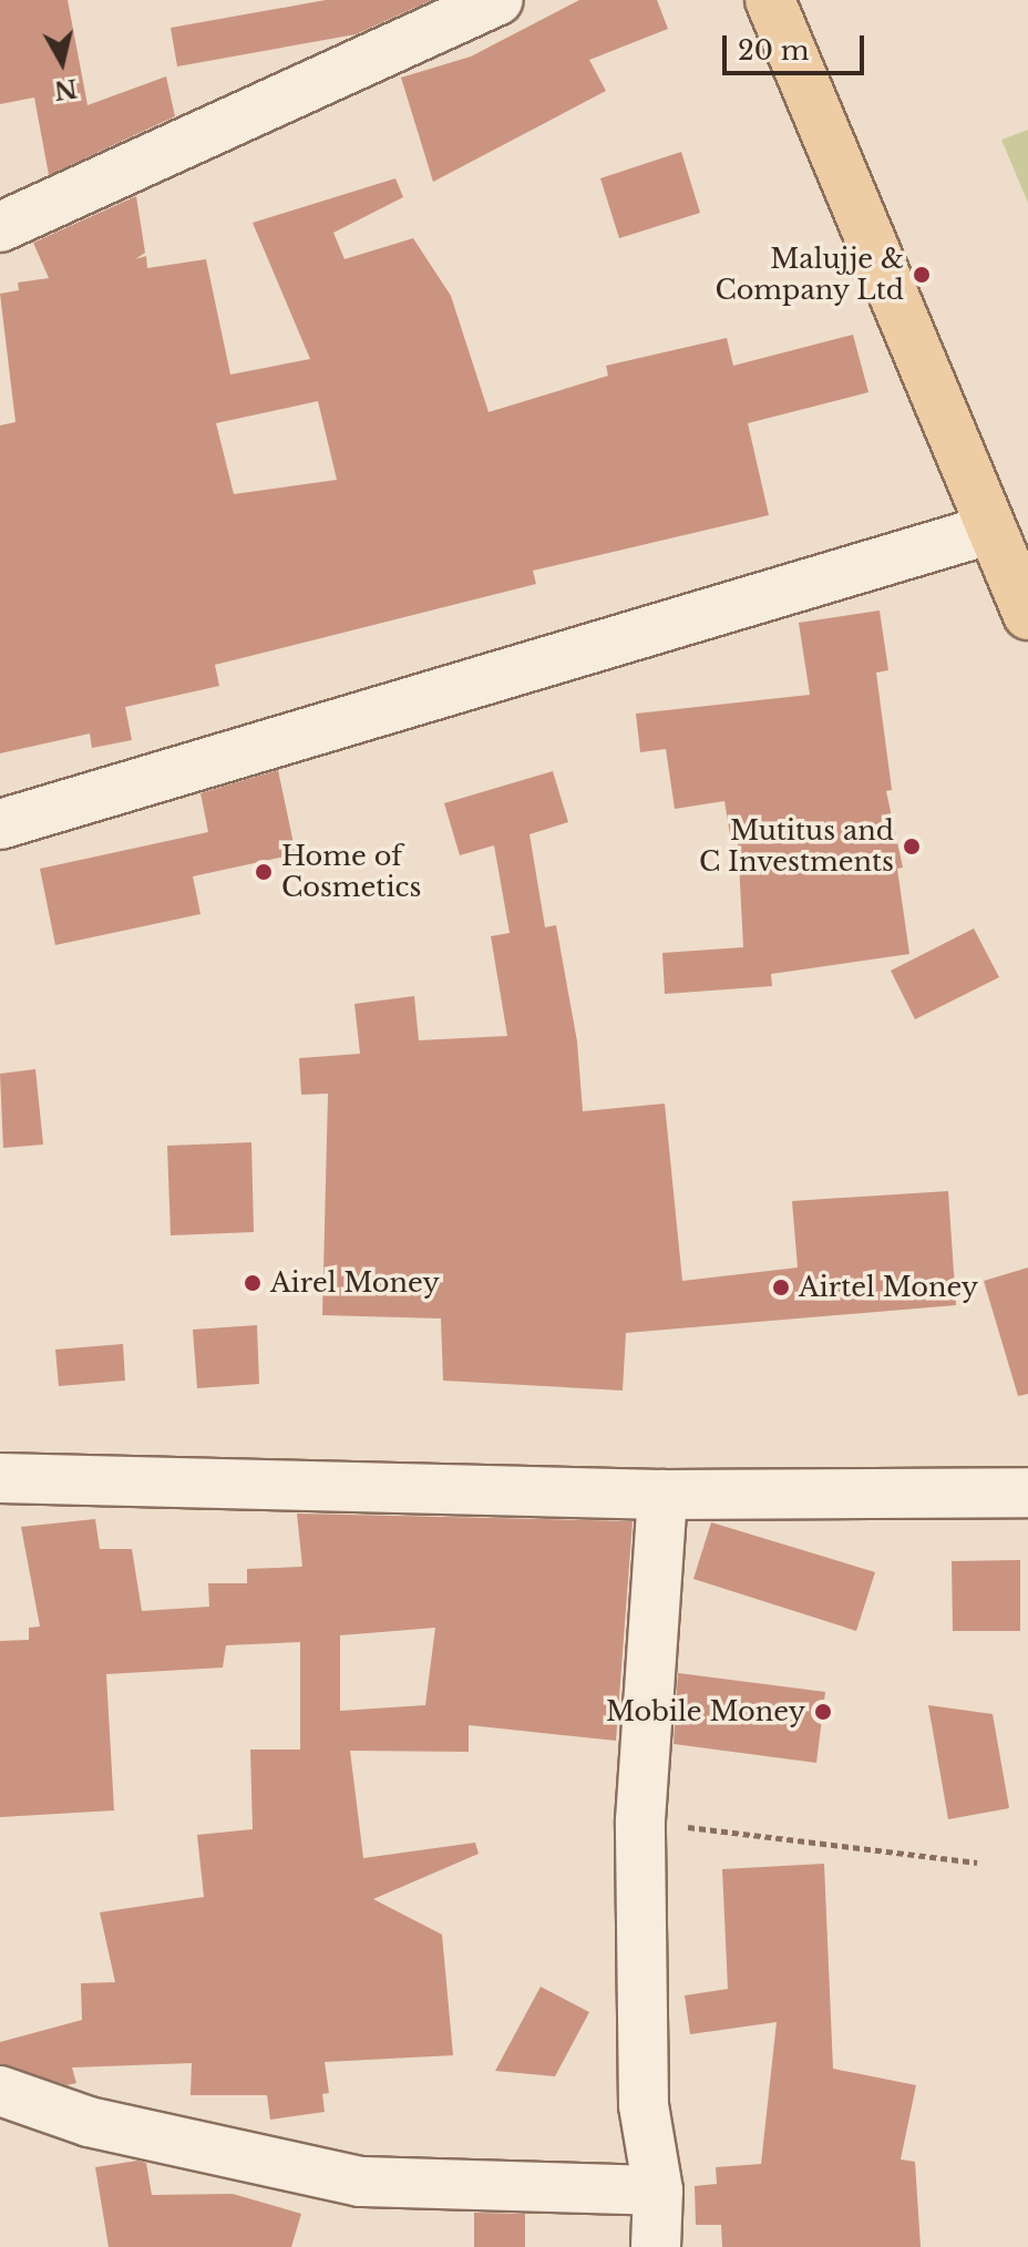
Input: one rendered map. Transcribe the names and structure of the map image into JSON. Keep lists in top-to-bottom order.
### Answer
{
  "places": [
    "Malujje & Company Ltd",
    "Mutitus and C Investments",
    "Home of Cosmetics",
    "Airel Money",
    "Airtel Money",
    "Mobile Money"
  ],
  "scale_bar": "20 m",
  "north": "bottom"
}
